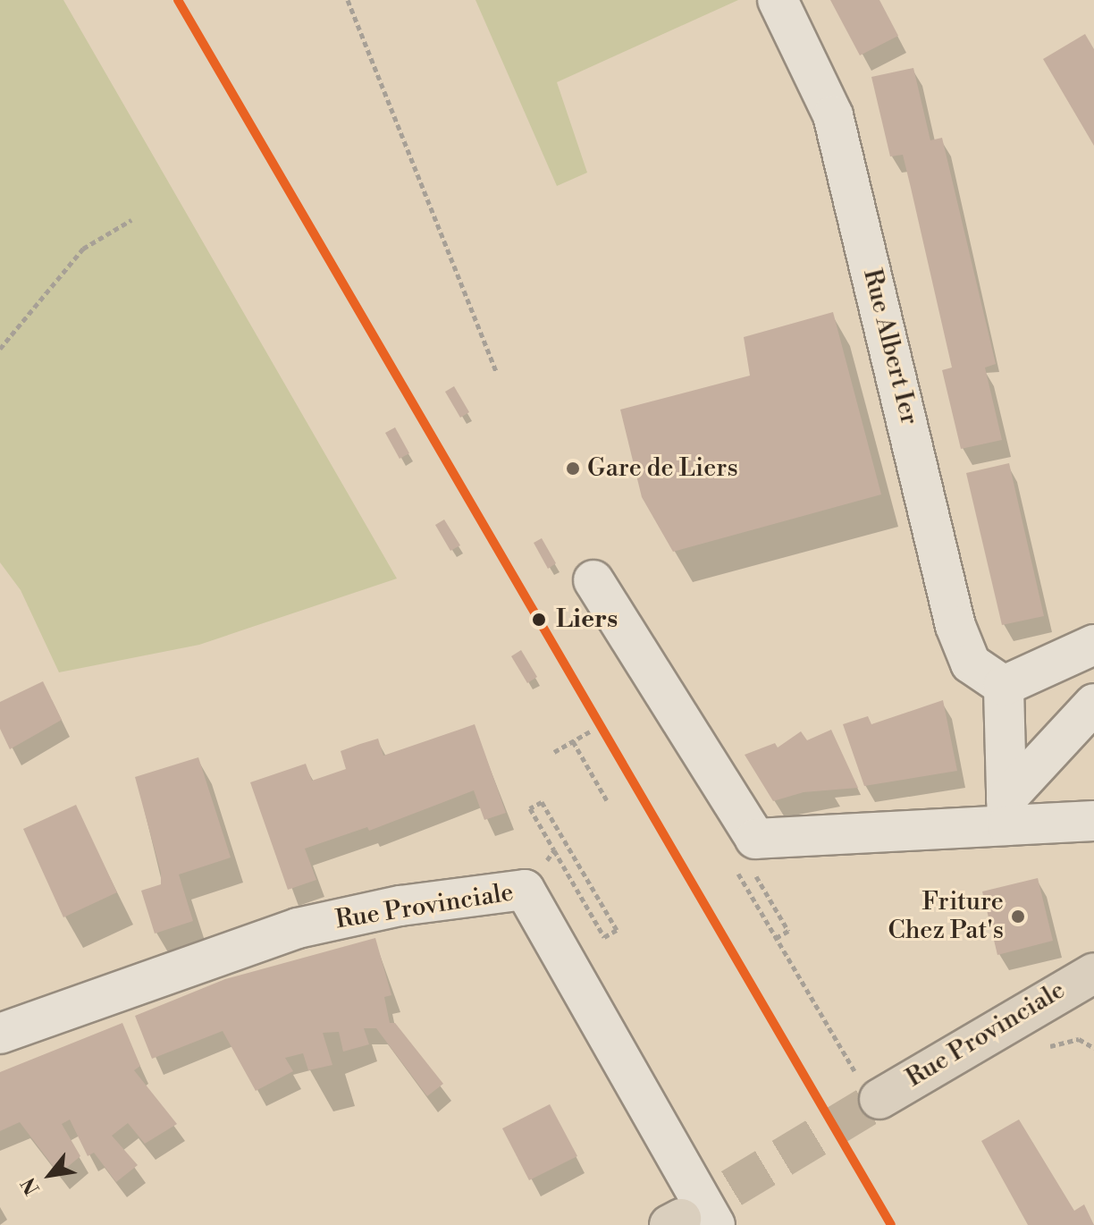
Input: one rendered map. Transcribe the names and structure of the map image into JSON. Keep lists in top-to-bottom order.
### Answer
{
  "streets": {
    "main road": ["Rue Provinciale"],
    "street": ["Rue Albert Ier"]
  },
  "places": ["Gare de Liers", "Liers", "Friture Chez Pat's"],
  "north": "bottom left"
}
